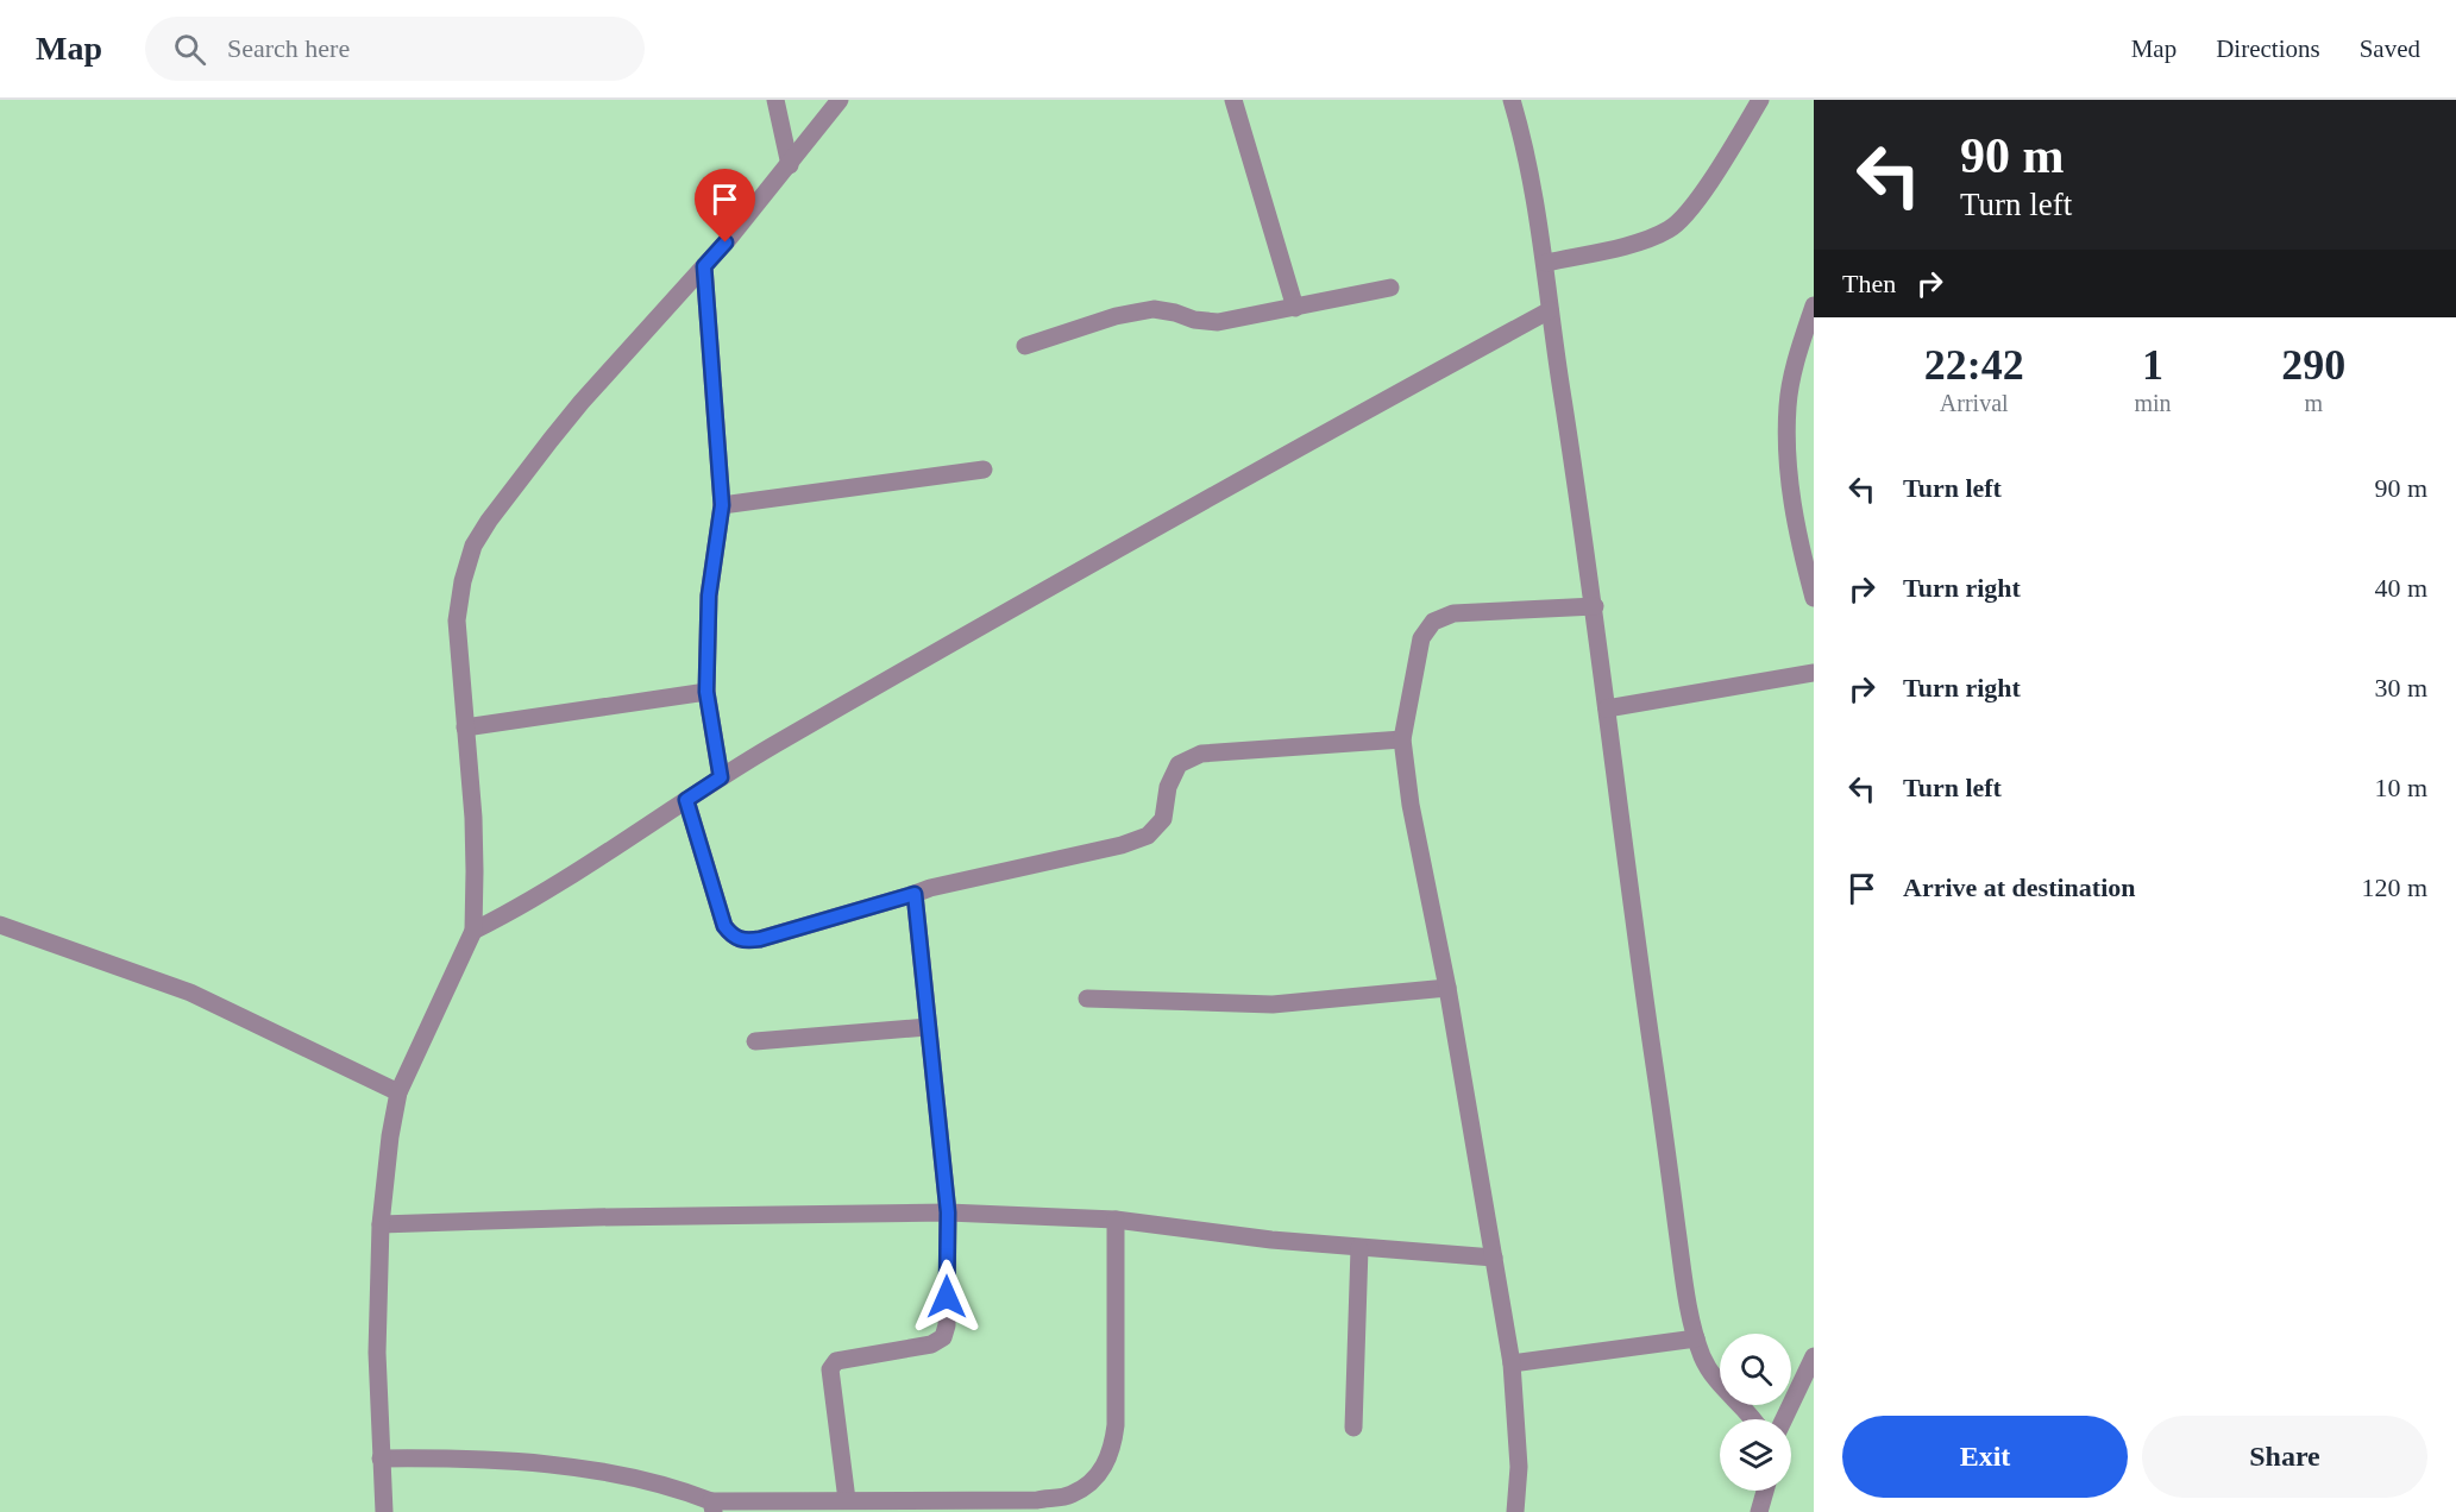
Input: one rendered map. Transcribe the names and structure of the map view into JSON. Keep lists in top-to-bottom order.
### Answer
{
  "page": {
    "header": "Map",
    "search": "Search here",
    "nav": ["Map", "Directions", "Saved"],
    "turn": ["90 m", "Turn left"],
    "then": "Then",
    "eta": [
      "22:42",
      "Arrival",
      "1",
      "min",
      "290",
      "m"
    ],
    "list": [
      {
        "name": "Turn left",
        "value": "90 m"
      },
      {
        "name": "Turn right",
        "value": "40 m"
      },
      {
        "name": "Turn right",
        "value": "30 m"
      },
      {
        "name": "Turn left",
        "value": "10 m"
      },
      {
        "name": "Arrive at destination",
        "value": "120 m"
      }
    ],
    "buttons": ["Exit", "Share"]
  }
}
